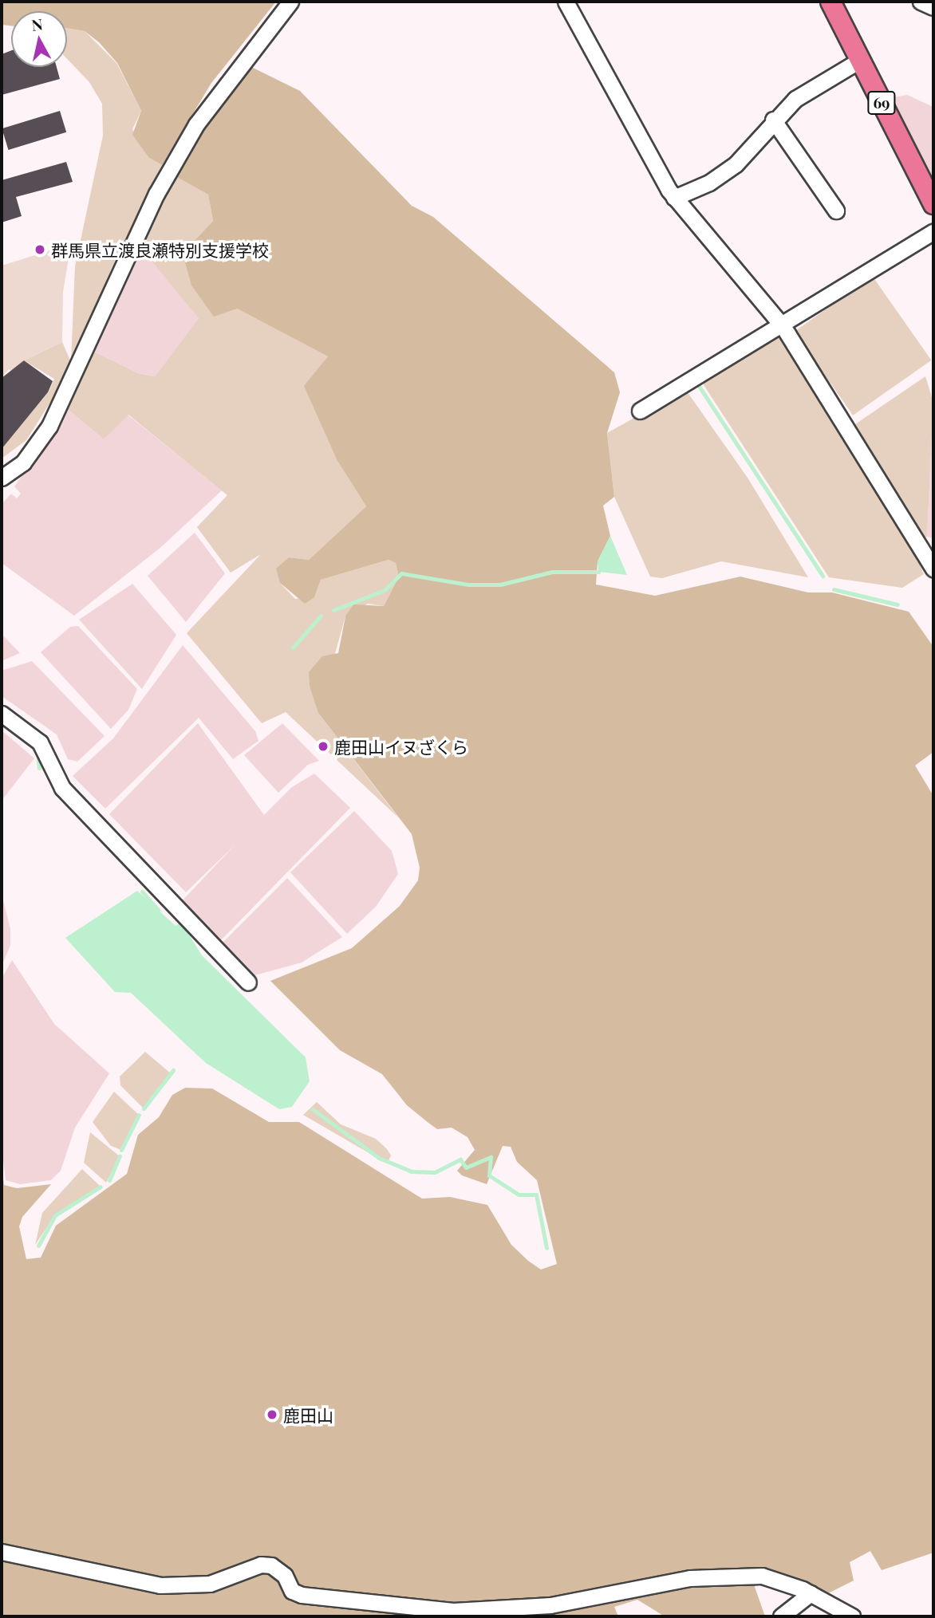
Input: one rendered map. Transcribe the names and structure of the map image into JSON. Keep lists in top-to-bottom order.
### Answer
{
  "streets": {
    "main road": ["69"]
  },
  "places": ["群馬県立渡良瀬特別支援学校", "鹿田山イヌざくら", "鹿田山"],
  "north": "top"
}
